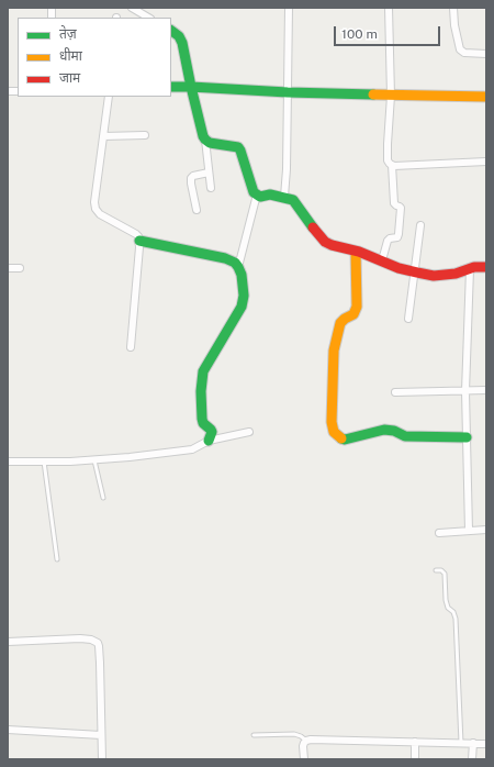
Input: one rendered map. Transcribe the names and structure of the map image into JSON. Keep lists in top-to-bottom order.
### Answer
{
  "legend": ["तेज़", "धीमा", "जाम"],
  "scale_bar": "100 m"
}
